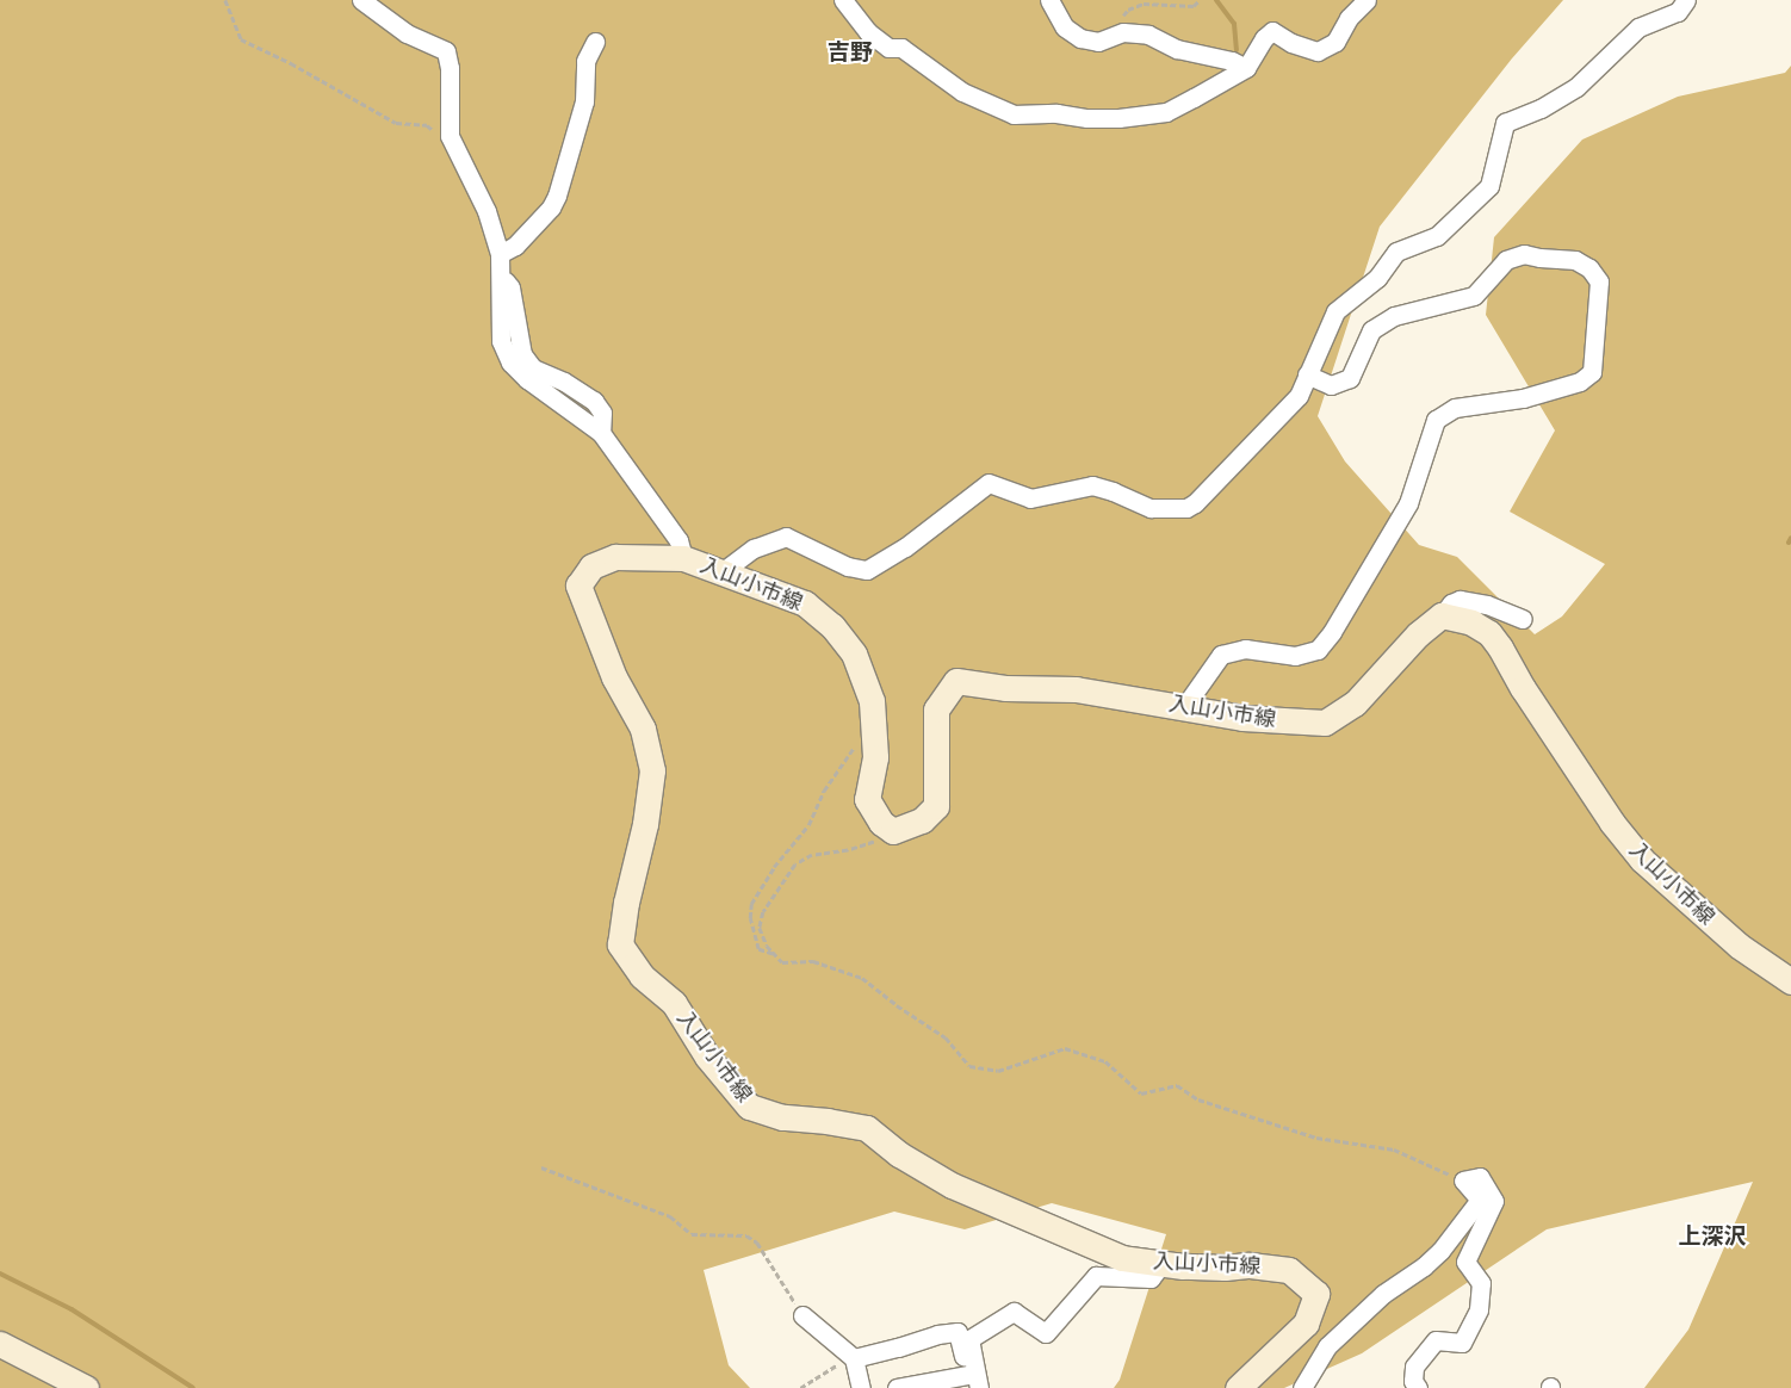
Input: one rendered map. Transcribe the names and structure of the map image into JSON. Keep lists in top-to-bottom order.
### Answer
{
  "streets": {
    "main road": ["入山小市線"]
  },
  "districts": ["吉野", "上深沢"]
}
